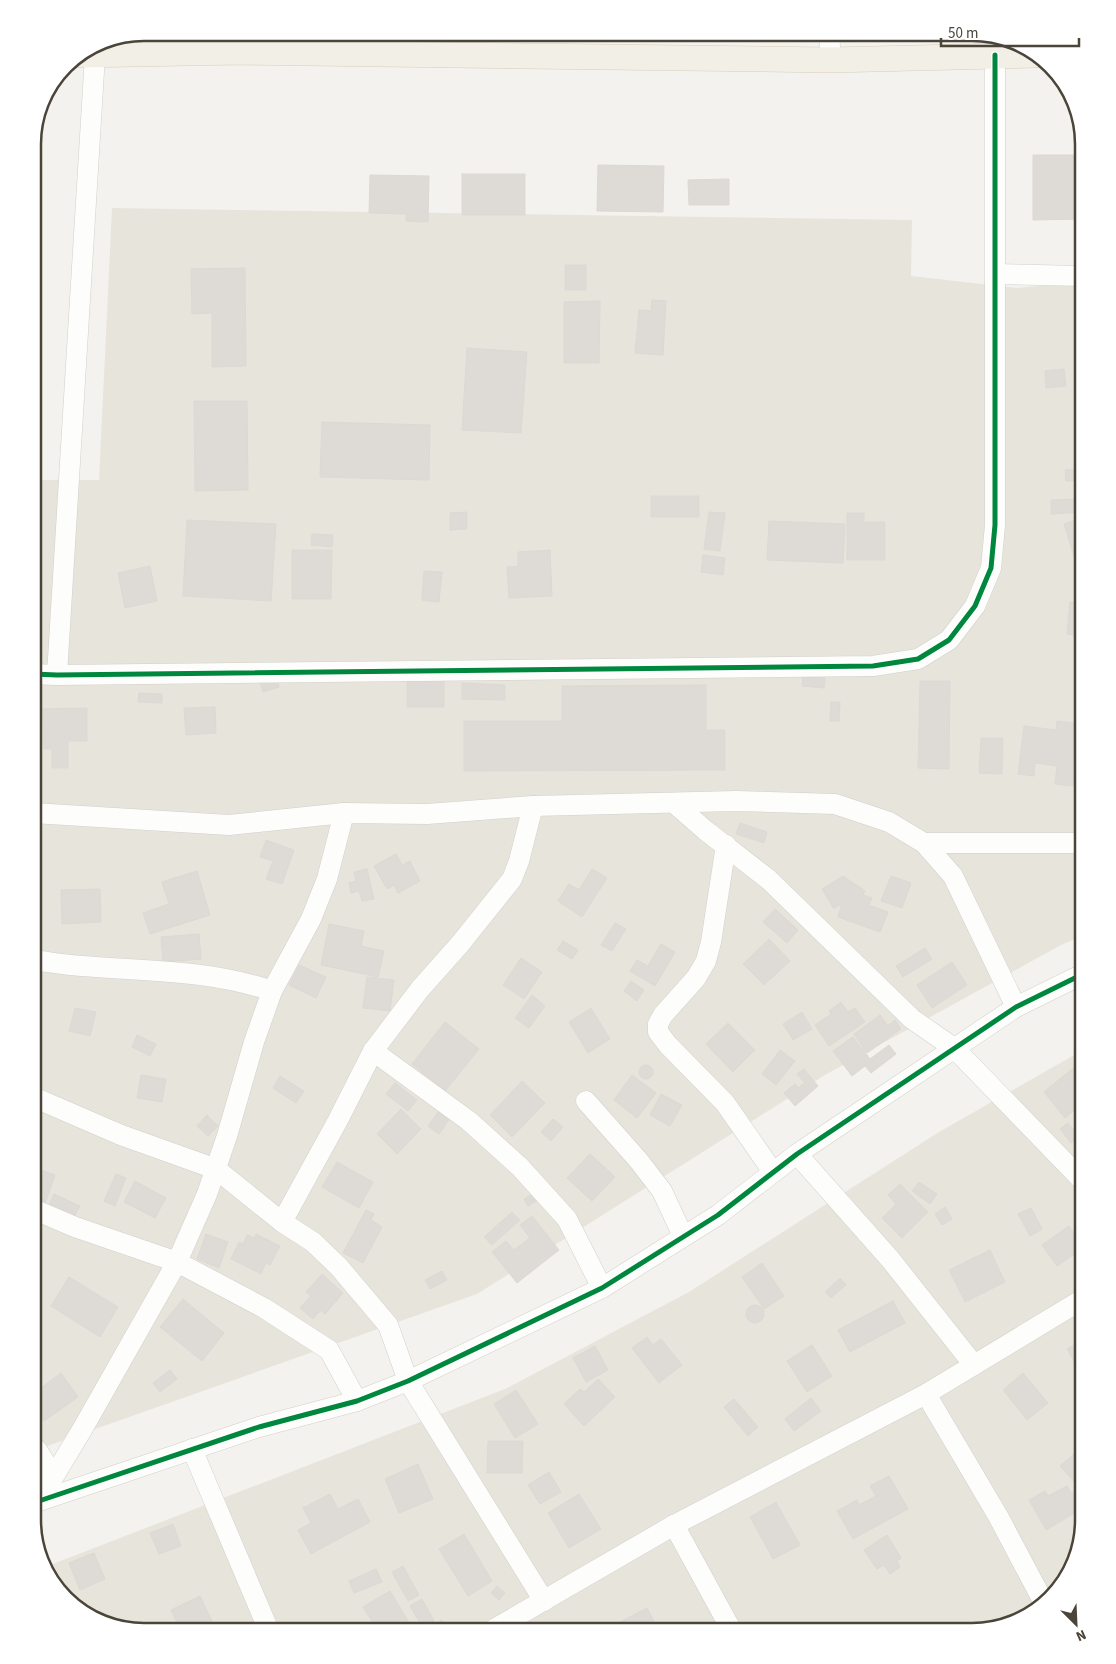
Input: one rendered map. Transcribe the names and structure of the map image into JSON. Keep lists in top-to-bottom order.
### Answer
{
  "scale_bar": "50 m",
  "north": "bottom right"
}
